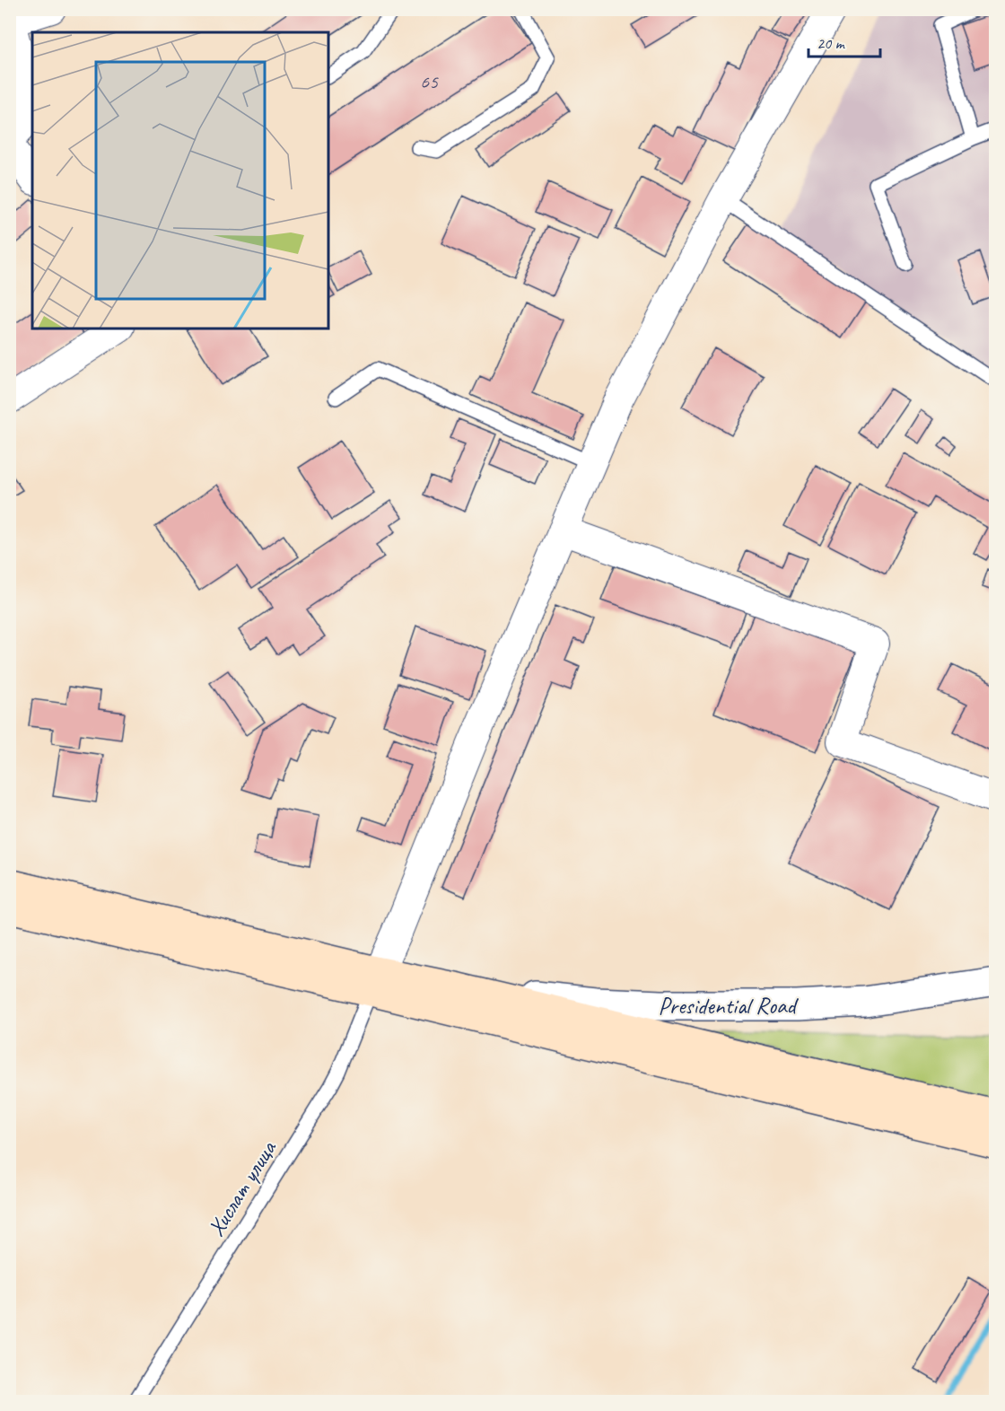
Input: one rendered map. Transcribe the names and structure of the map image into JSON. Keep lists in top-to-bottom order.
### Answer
{
  "streets": {
    "street": ["Presidential Road"],
    "lane": ["Хислат улица"]
  },
  "house_numbers": ["65"],
  "scale_bar": "20 m"
}
